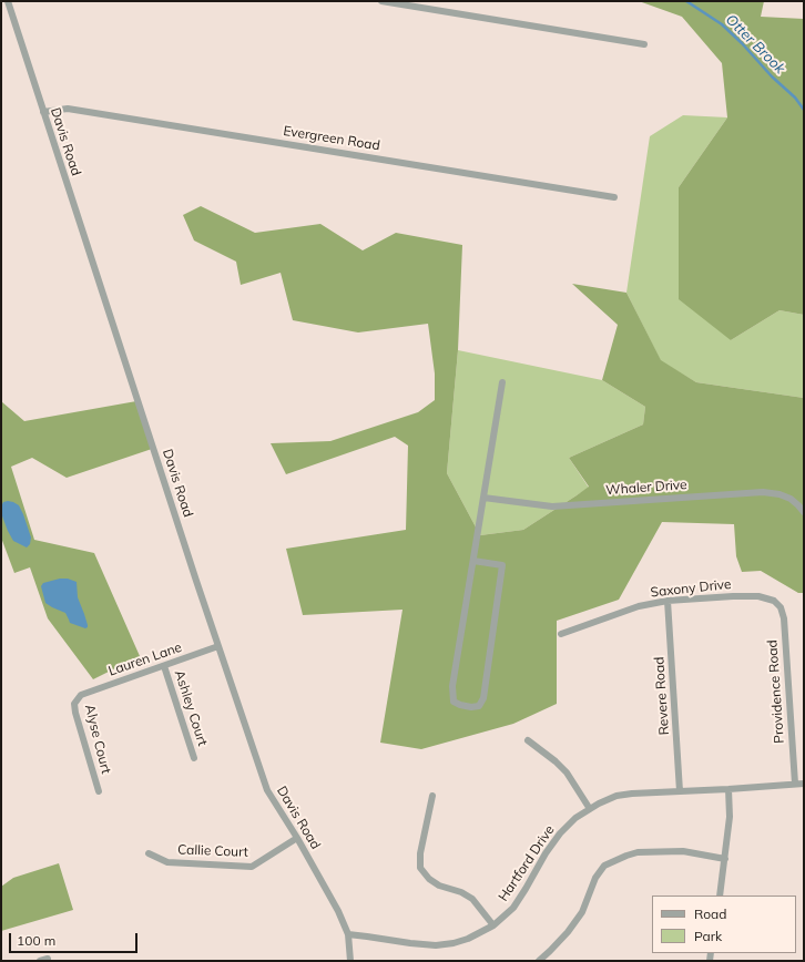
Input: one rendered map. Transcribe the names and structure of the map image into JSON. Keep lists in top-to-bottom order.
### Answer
{
  "streets": {
    "street": [
      "Evergreen Road",
      "Davis Road",
      "Whaler Drive",
      "Saxony Drive",
      "Lauren Lane",
      "Providence Road",
      "Revere Road",
      "Ashley Court",
      "Alyse Court",
      "Callie Court",
      "Hartford Drive"
    ]
  },
  "crossings": [
    ["Evergreen Road", "Davis Road"],
    ["Davis Road", "Lauren Lane"],
    ["Davis Road", "Callie Court"],
    ["Davis Road", "Hartford Drive"],
    ["Saxony Drive", "Providence Road"],
    ["Saxony Drive", "Revere Road"],
    ["Lauren Lane", "Ashley Court"],
    ["Lauren Lane", "Alyse Court"],
    ["Providence Road", "Hartford Drive"],
    ["Revere Road", "Hartford Drive"]
  ],
  "water": ["Otter Brook"],
  "legend": ["Road", "Park"],
  "scale_bar": "100 m"
}
